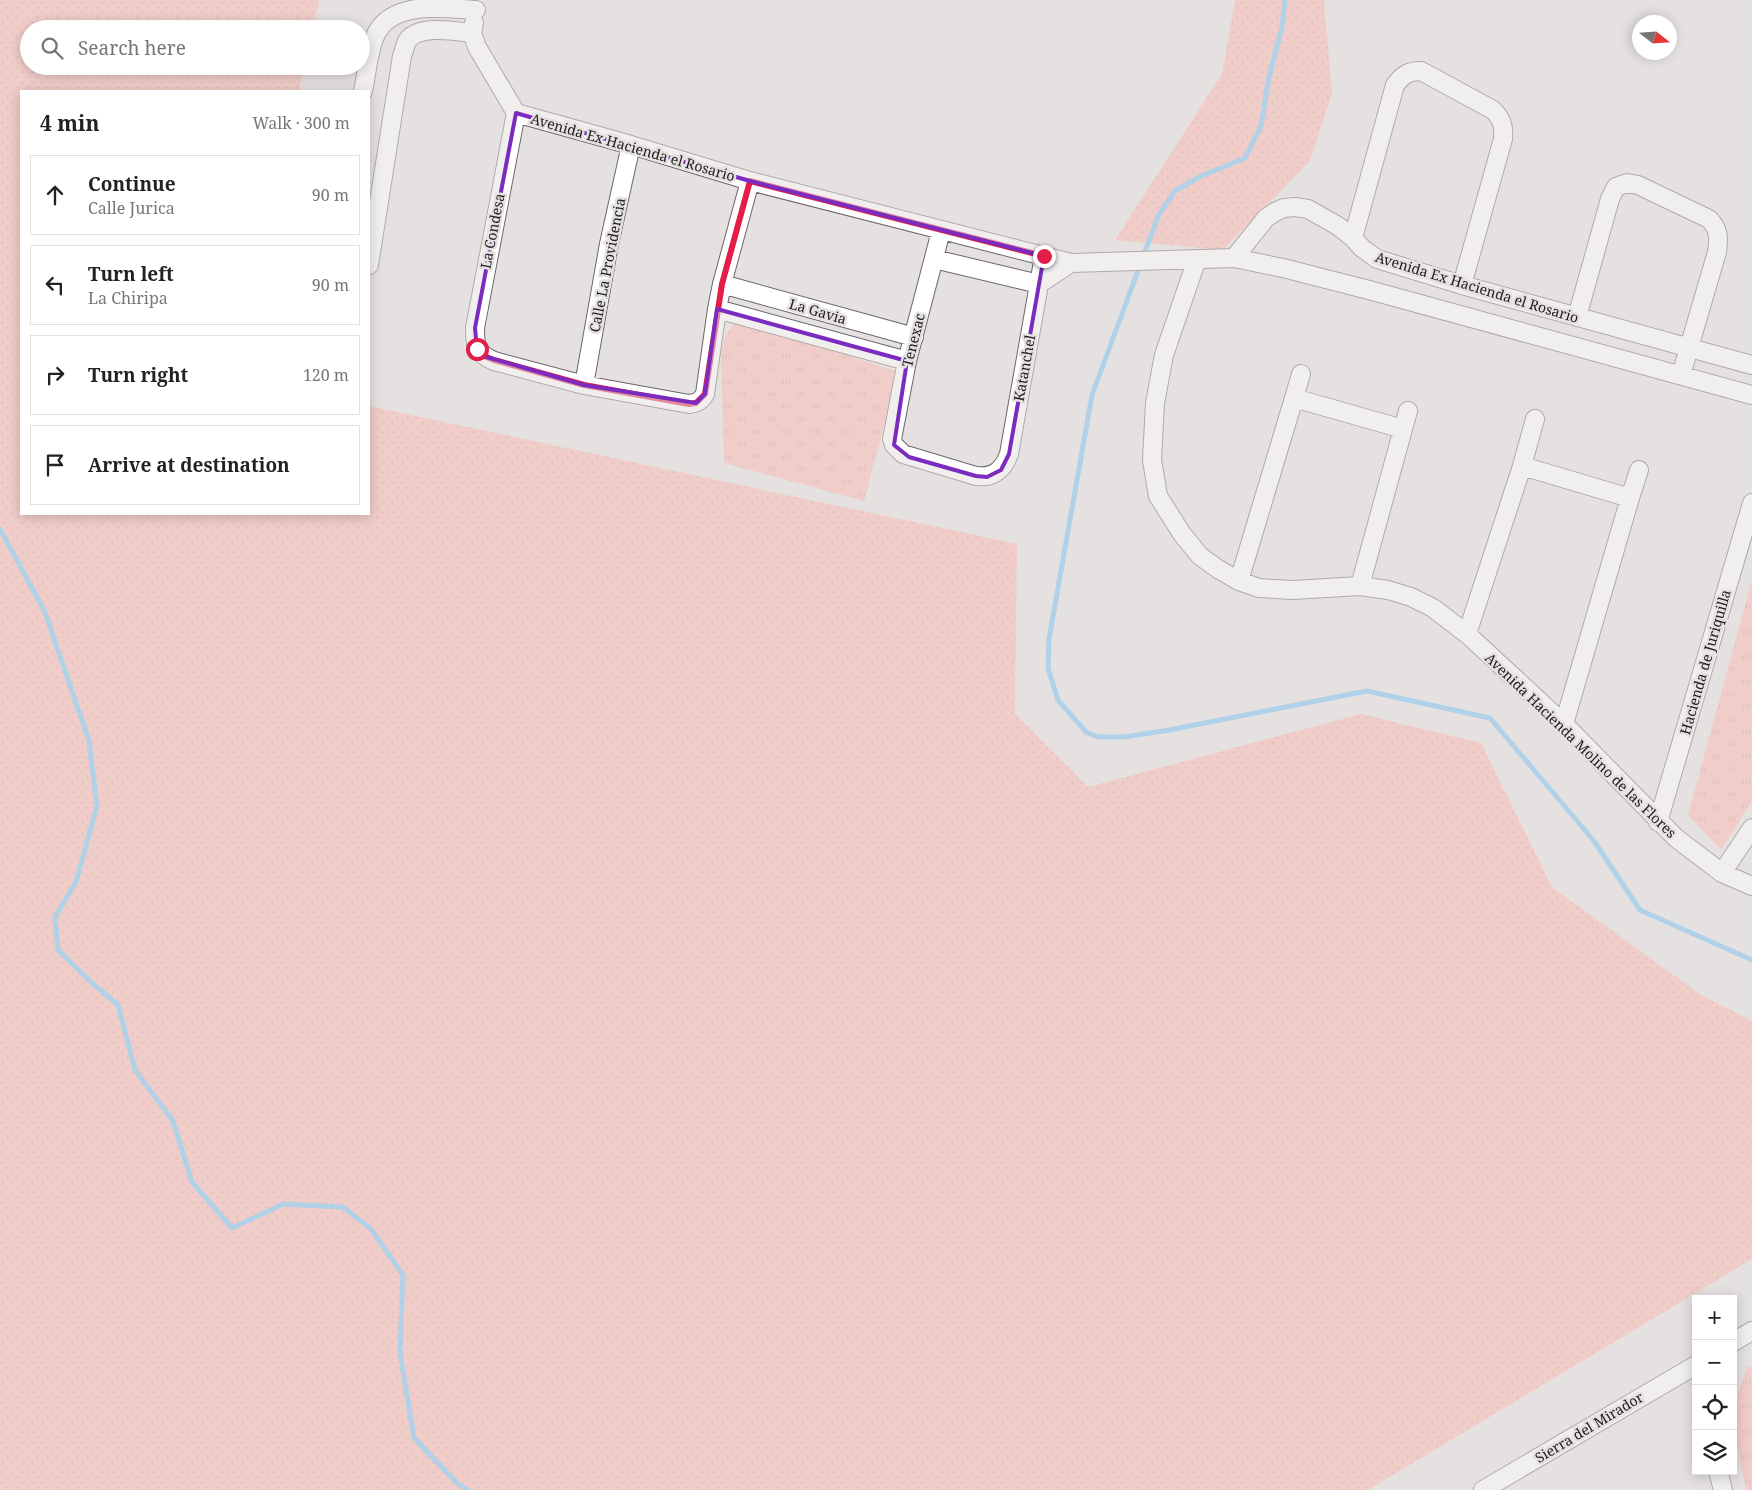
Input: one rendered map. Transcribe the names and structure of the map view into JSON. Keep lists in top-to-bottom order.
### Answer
{
  "streets": {
    "street": [
      "Avenida Ex Hacienda el Rosario",
      "La Condesa",
      "Calle La Providencia",
      "La Gavia",
      "Tenexac",
      "Katanchel",
      "Hacienda de Juriquilla",
      "Avenida Hacienda Molino de las Flores",
      "Sierra del Mirador"
    ]
  },
  "crossings": [
    ["Avenida Ex Hacienda el Rosario", "La Condesa"],
    ["Avenida Ex Hacienda el Rosario", "Calle La Providencia"],
    ["Avenida Ex Hacienda el Rosario", "Tenexac"],
    ["Avenida Ex Hacienda el Rosario", "Katanchel"],
    ["Avenida Ex Hacienda el Rosario", "Avenida Hacienda Molino de las Flores"],
    ["La Condesa", "Calle La Providencia"],
    ["La Gavia", "Tenexac"],
    ["Tenexac", "Katanchel"],
    ["Hacienda de Juriquilla", "Avenida Hacienda Molino de las Flores"]
  ],
  "north": "right",
  "page": {
    "search": "Search here",
    "heading": ["4 min", "Walk · 300 m"],
    "list": [
      ["Continue", "Calle Jurica", "90 m"],
      ["Turn left", "La Chiripa", "90 m"],
      ["Turn right", "120 m"],
      "Arrive at destination"
    ],
    "map_buttons": ["+", "−"]
  }
}
